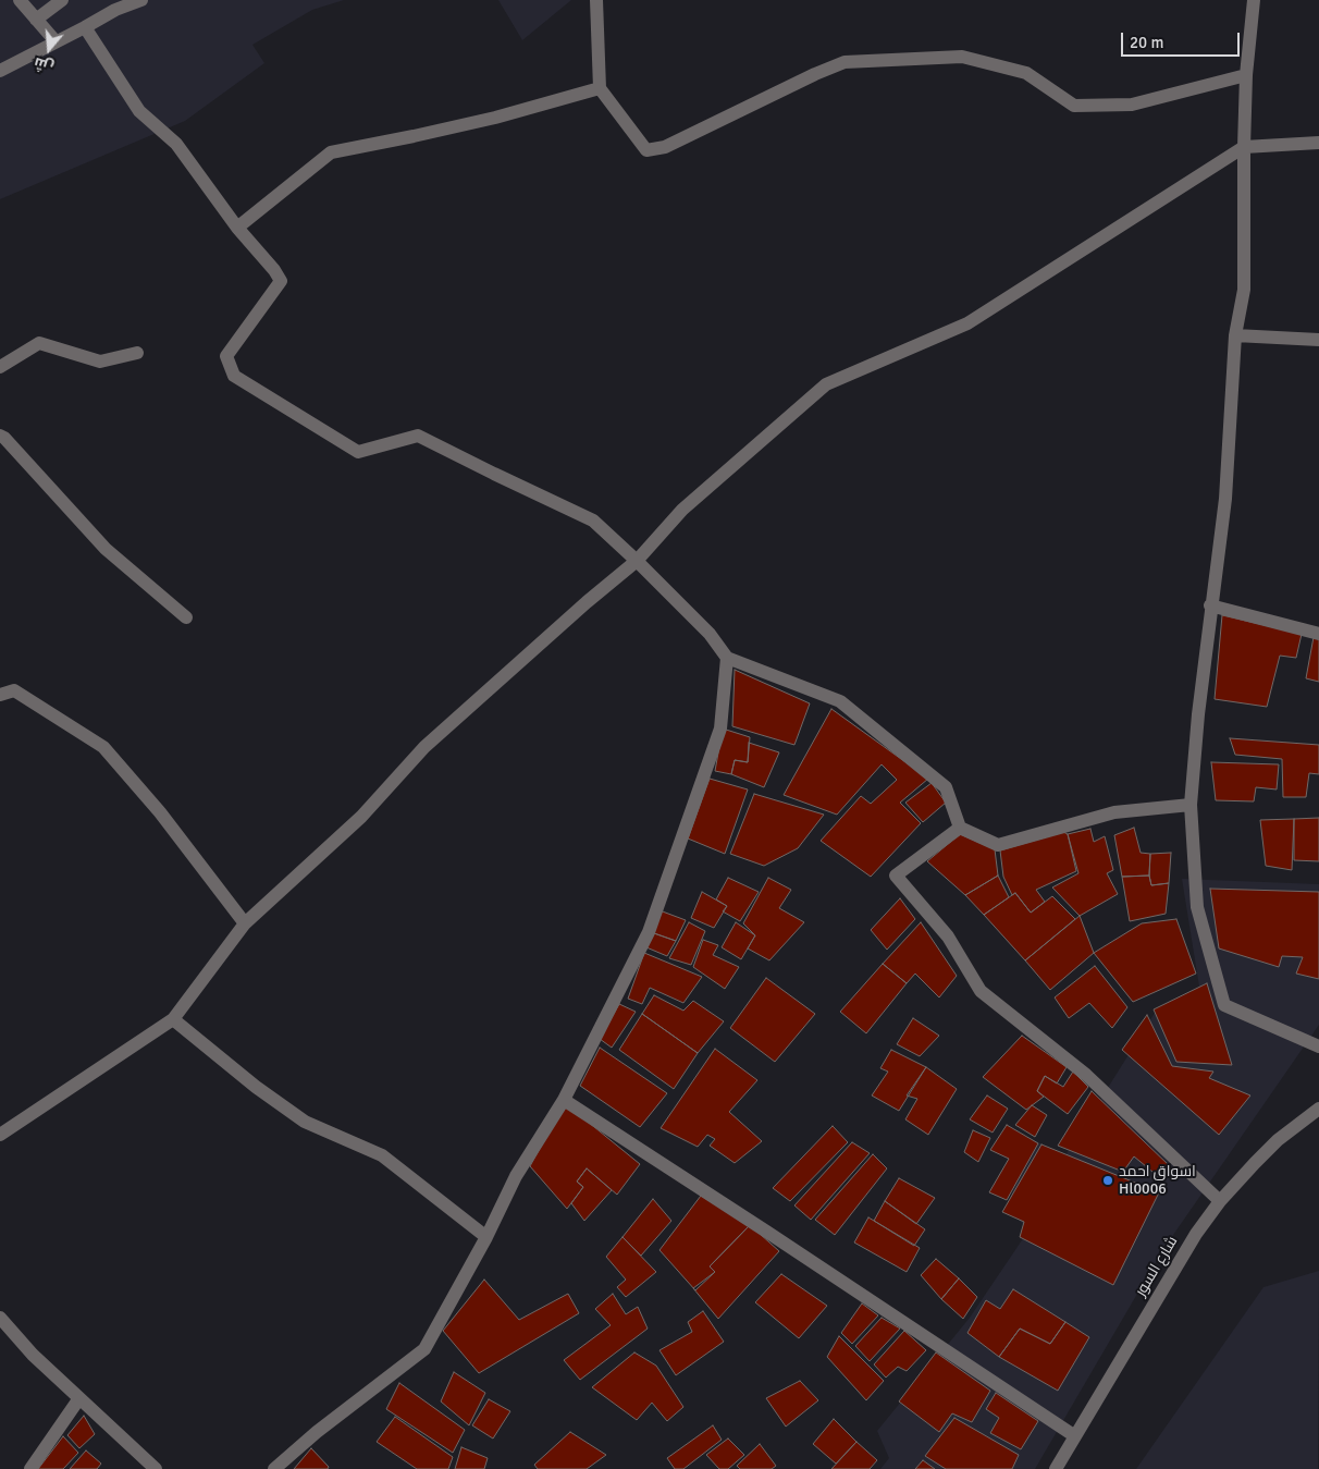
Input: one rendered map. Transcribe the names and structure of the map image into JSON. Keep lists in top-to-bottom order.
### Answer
{
  "streets": {
    "street": ["شارع السور"]
  },
  "places": ["اسواق احمد Hl0006"],
  "scale_bar": "20 m",
  "north": "bottom"
}
